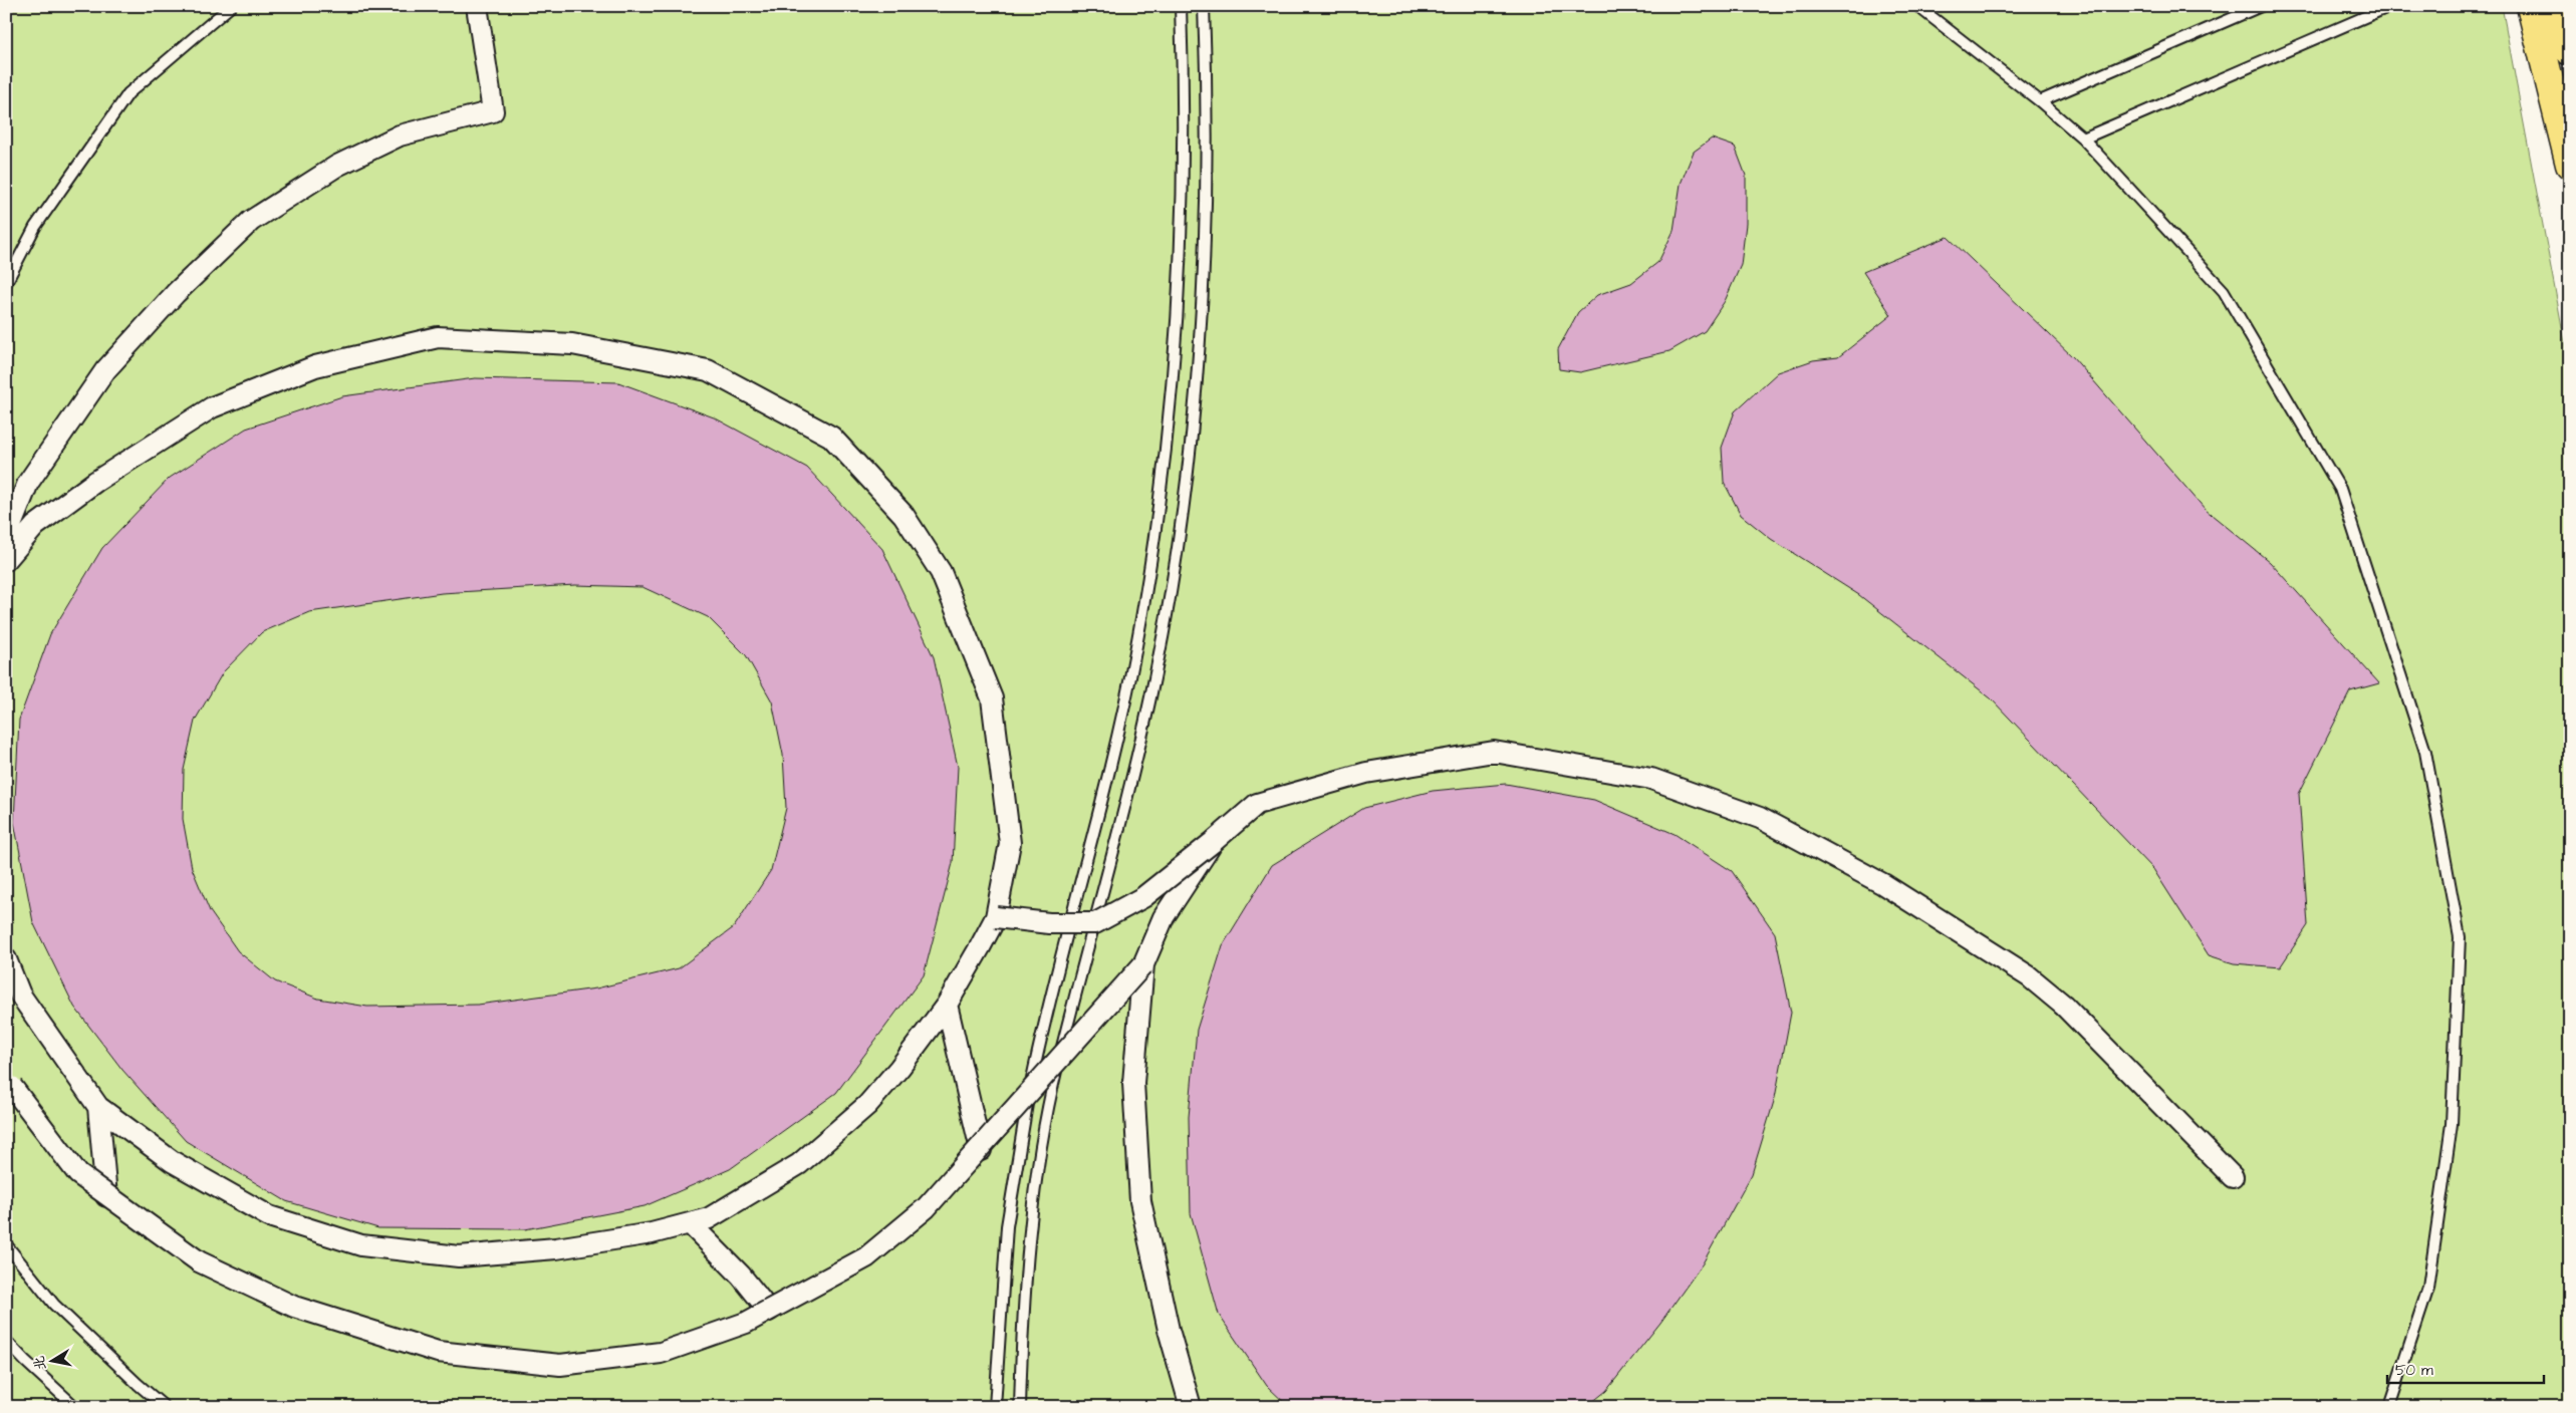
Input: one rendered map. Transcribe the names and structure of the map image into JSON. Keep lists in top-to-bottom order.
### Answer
{
  "scale_bar": "50 m",
  "north": "left"
}
